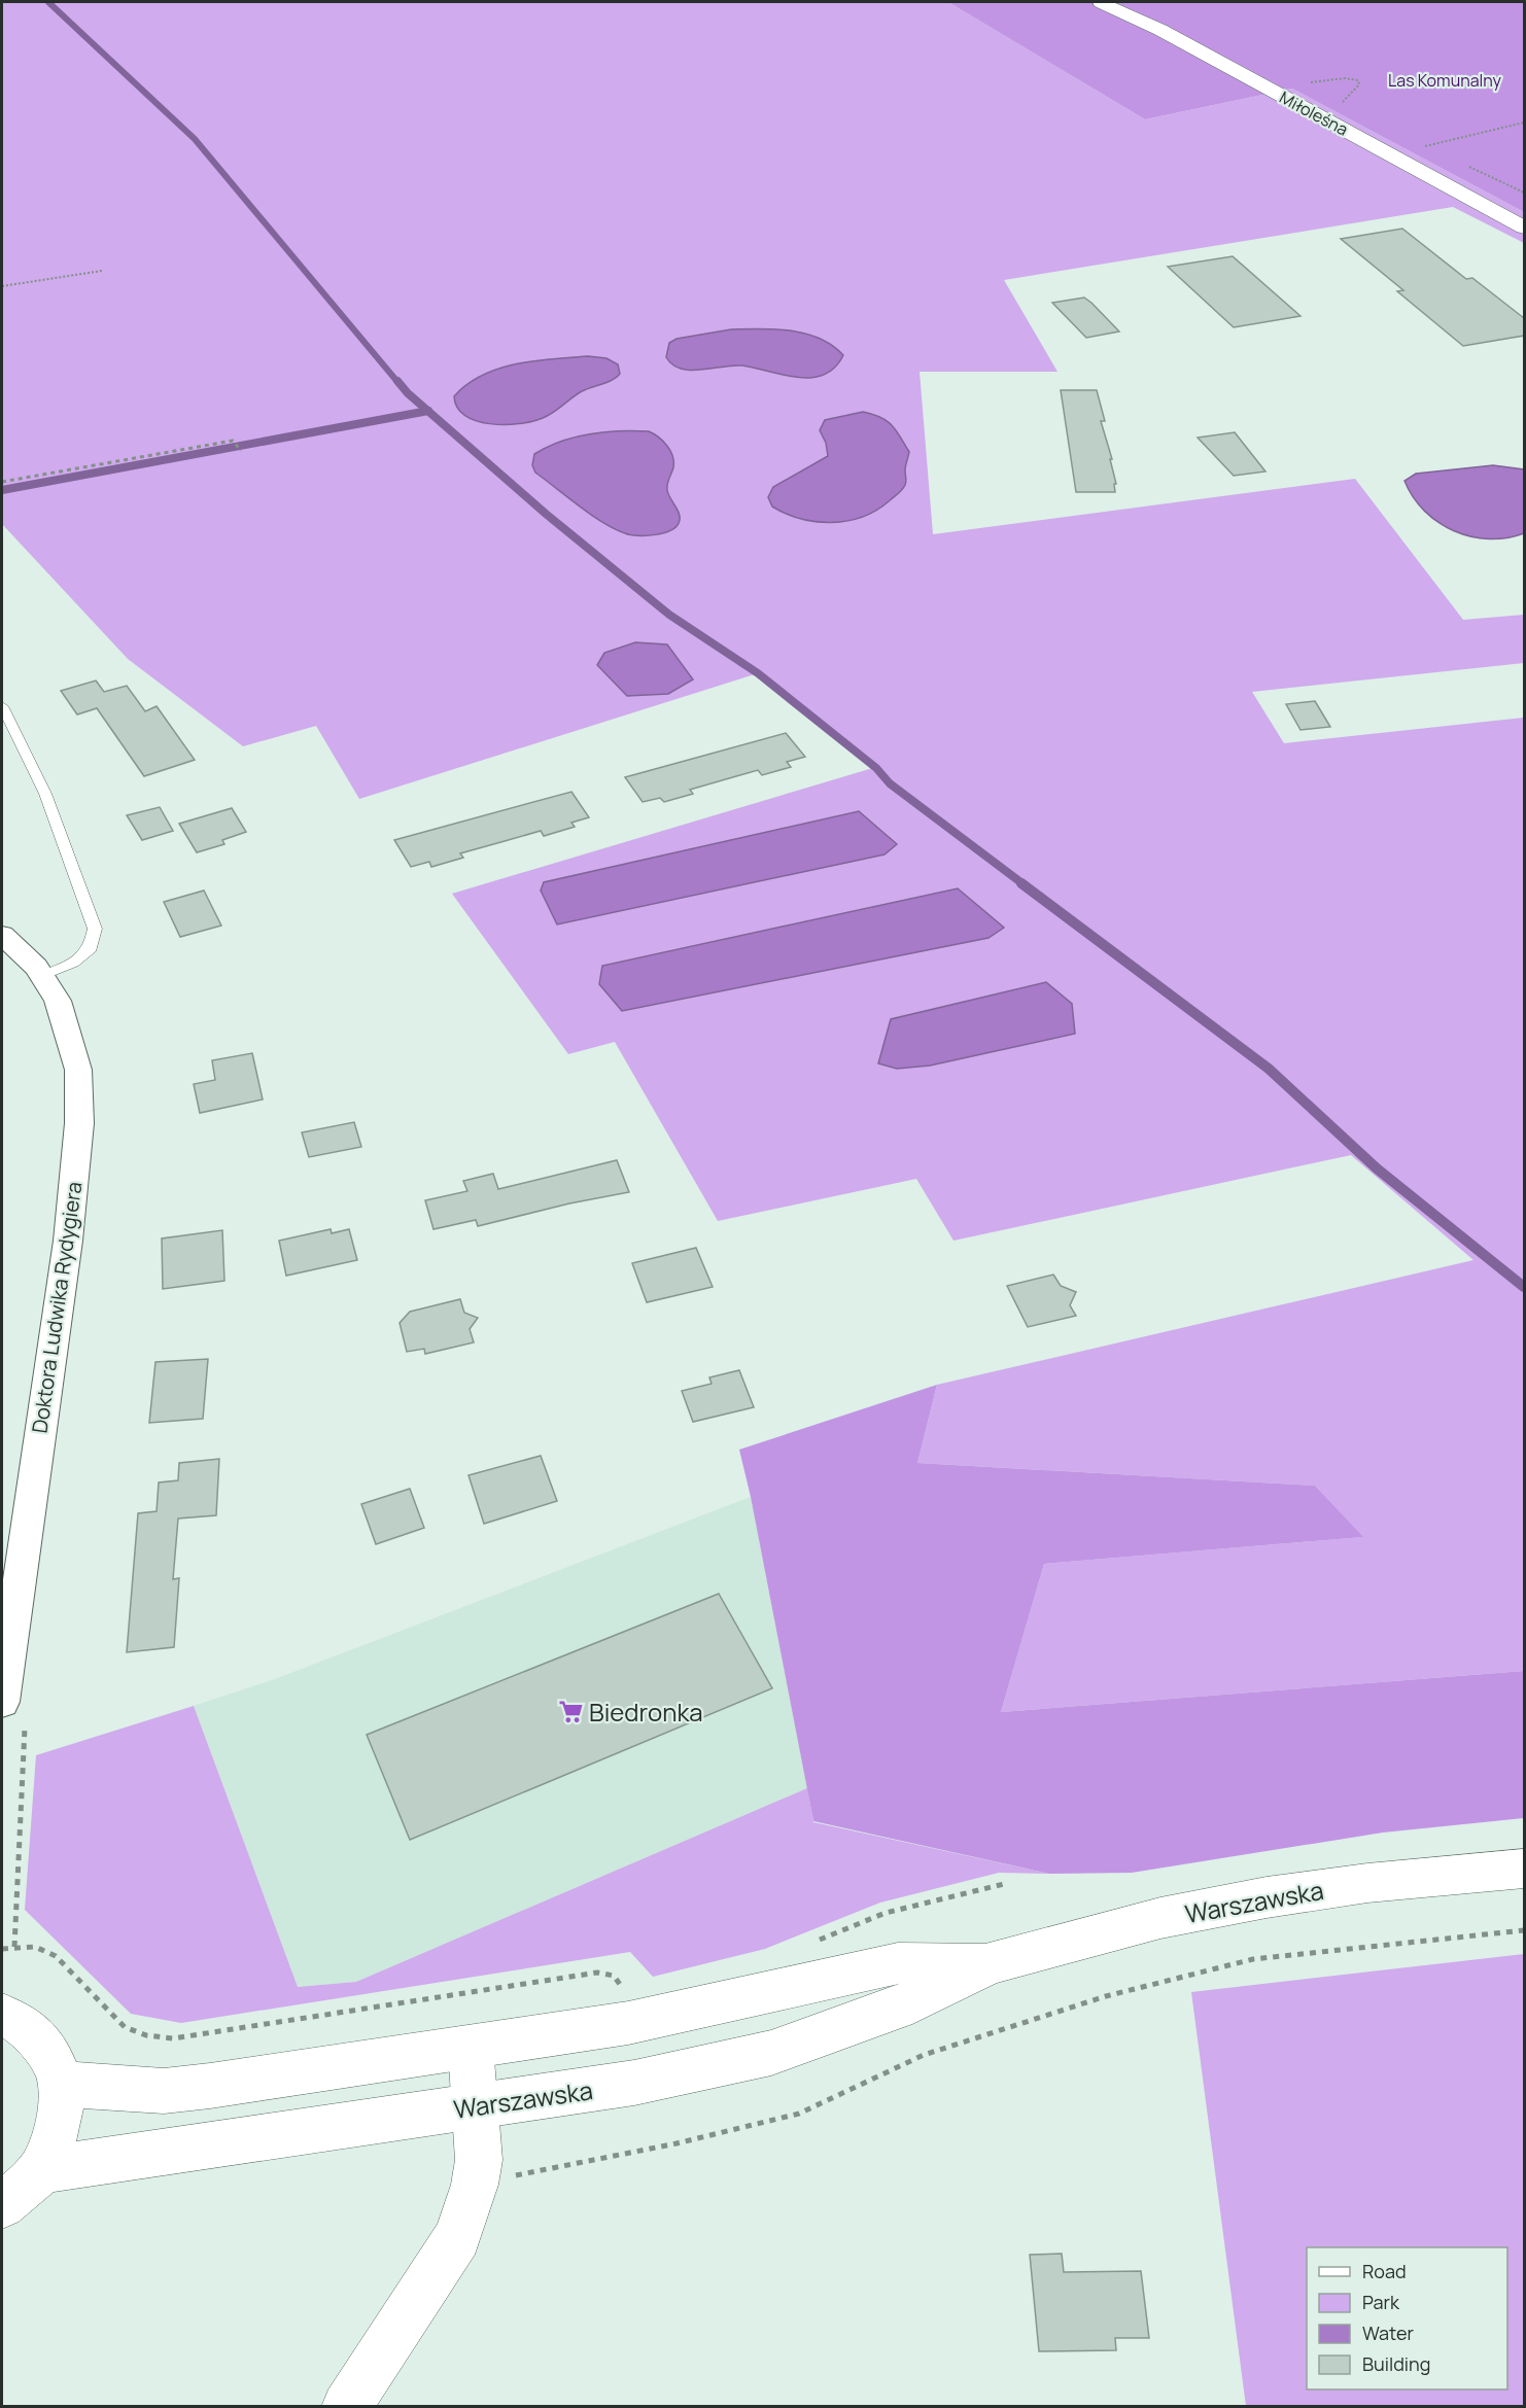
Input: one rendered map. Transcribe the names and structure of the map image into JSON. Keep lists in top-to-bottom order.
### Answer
{
  "streets": {
    "main road": ["Miłoleśna", "Warszawska"],
    "street": ["Doktora Ludwika Rydygiera"]
  },
  "parks": ["Las Komunalny"],
  "places": {
    "supermarket": ["Biedronka"]
  },
  "legend": [
    "Road",
    "Park",
    "Water",
    "Building"
  ]
}
